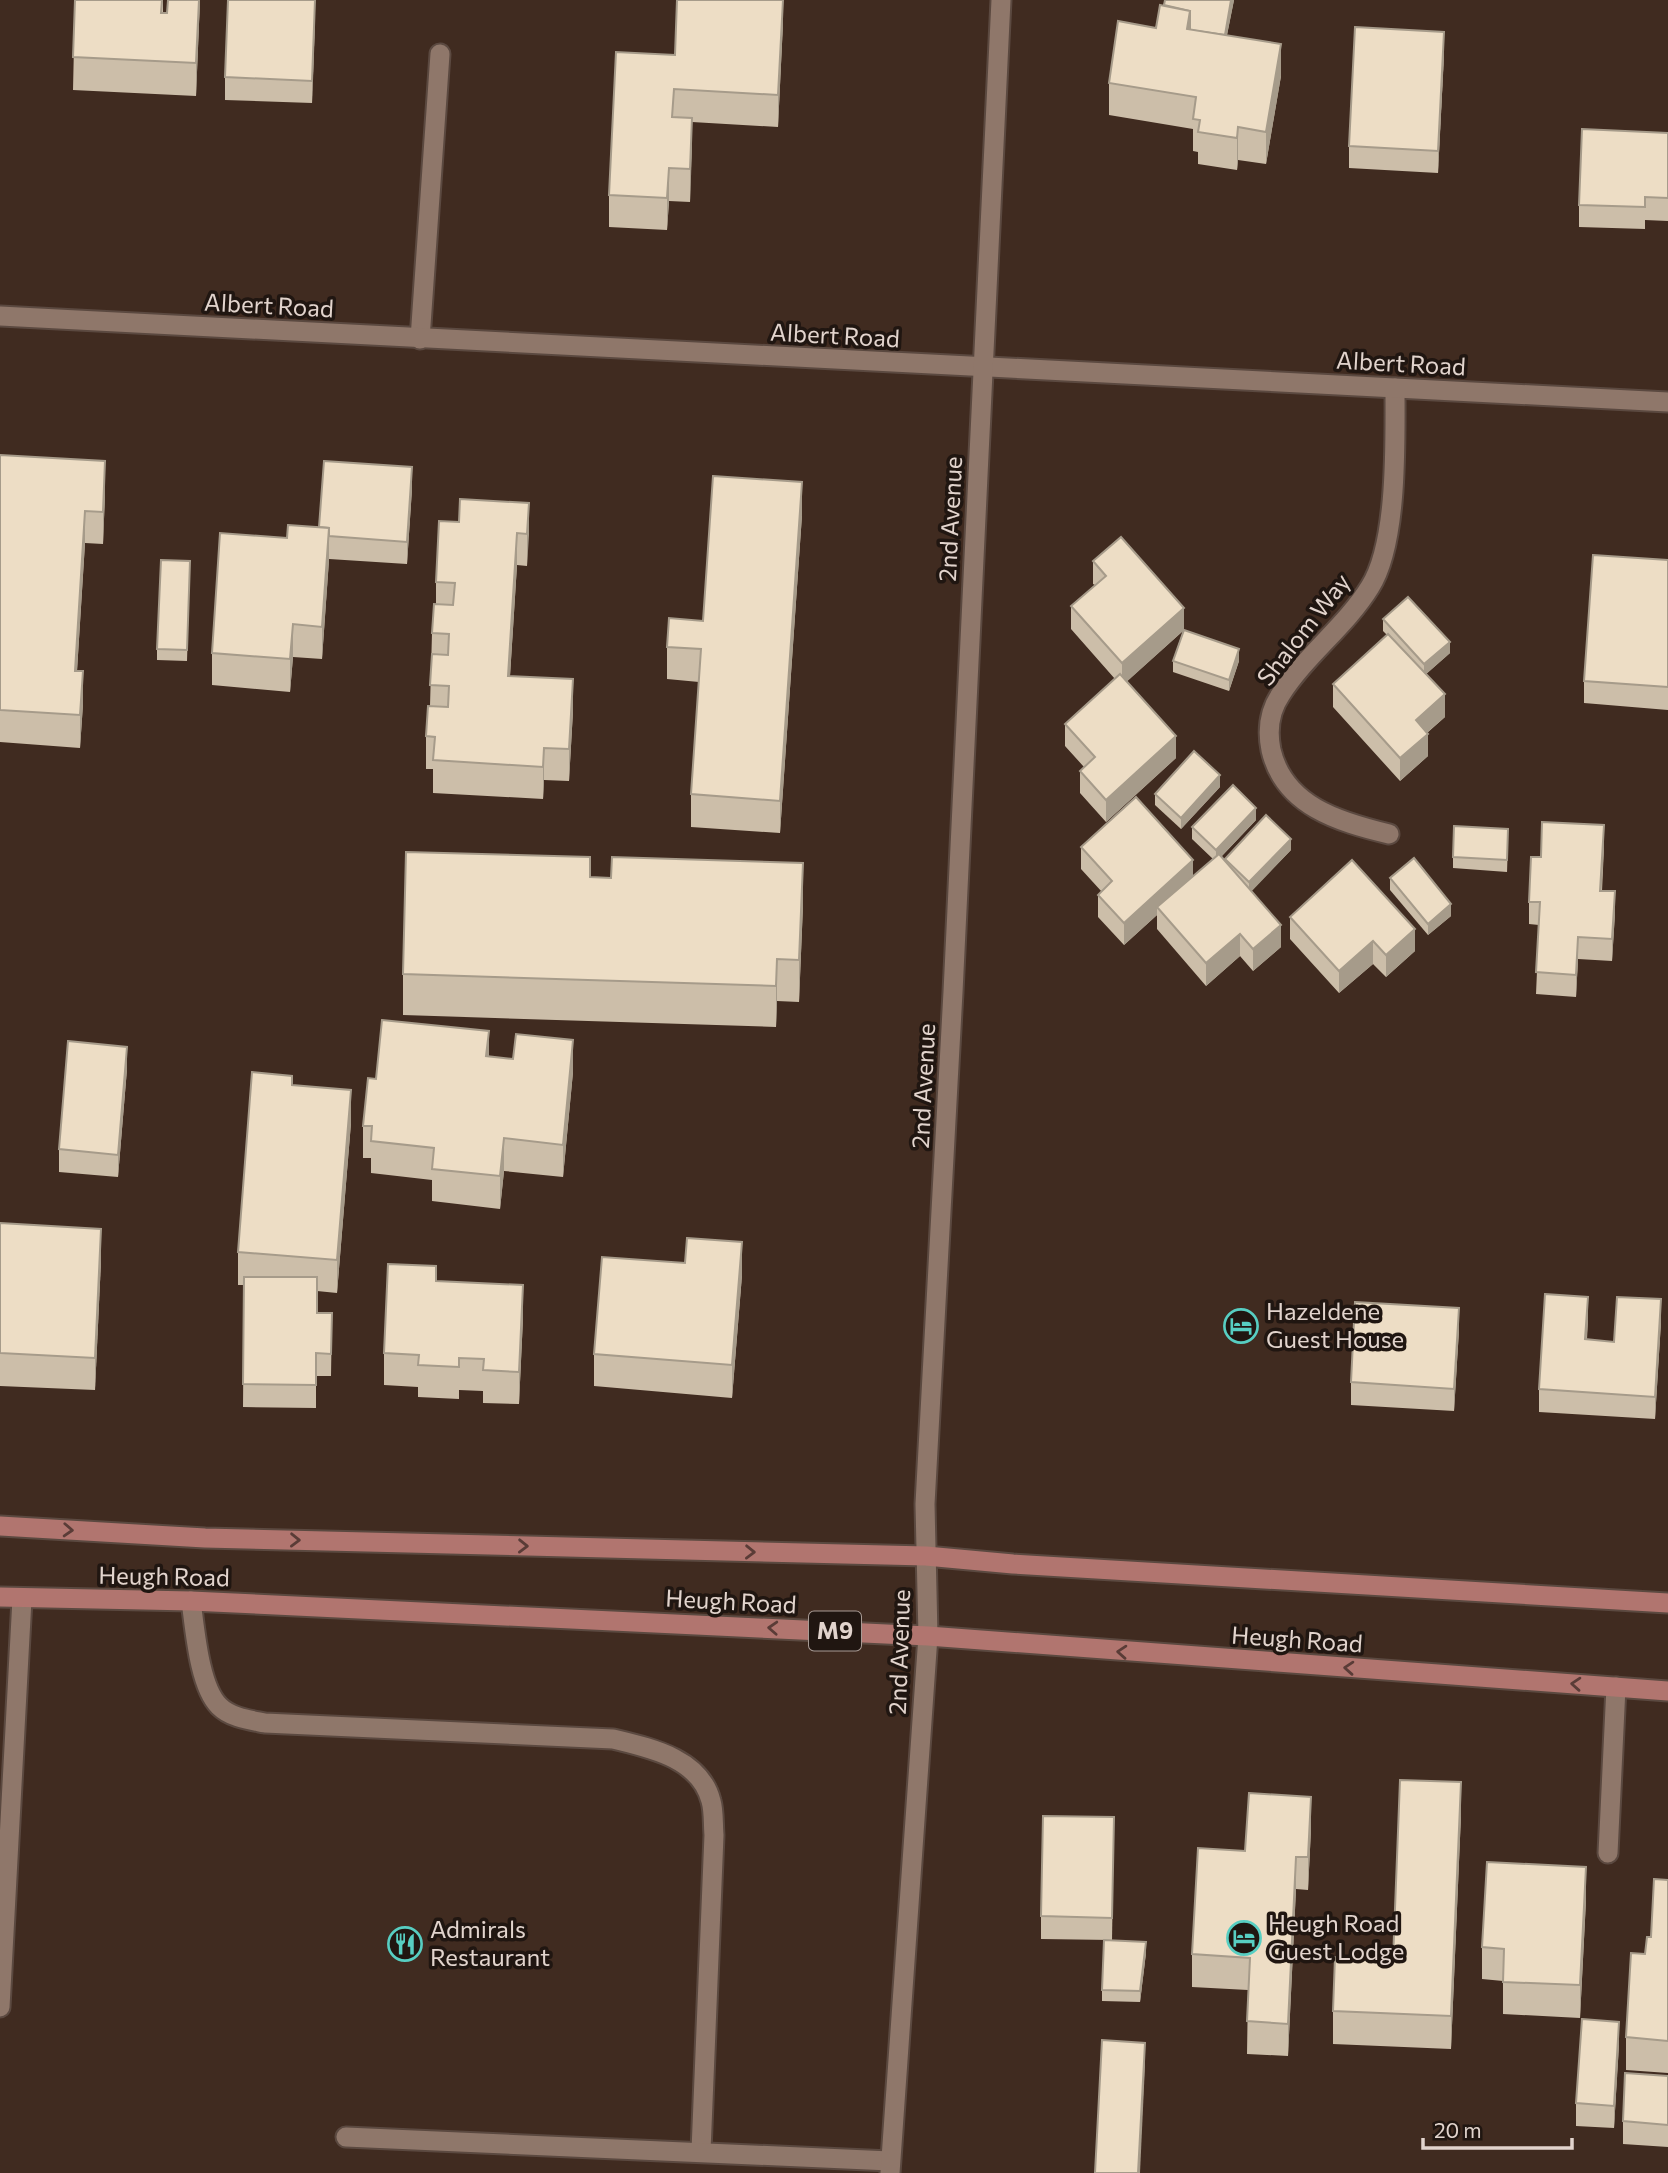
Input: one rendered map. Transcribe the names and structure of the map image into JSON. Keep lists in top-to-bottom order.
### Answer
{
  "streets": {
    "main road": ["Heugh Road", "M9"],
    "street": ["Albert Road", "2nd Avenue", "Shalom Way"]
  },
  "crossings": [
    ["Albert Road", "2nd Avenue"],
    ["Albert Road", "Shalom Way"],
    ["2nd Avenue", "Heugh Road"]
  ],
  "places": {
    "hotel": ["Hazeldene Guest House", "Heugh Road Guest Lodge"],
    "restaurant": ["Admirals Restaurant"]
  },
  "scale_bar": "20 m"
}
